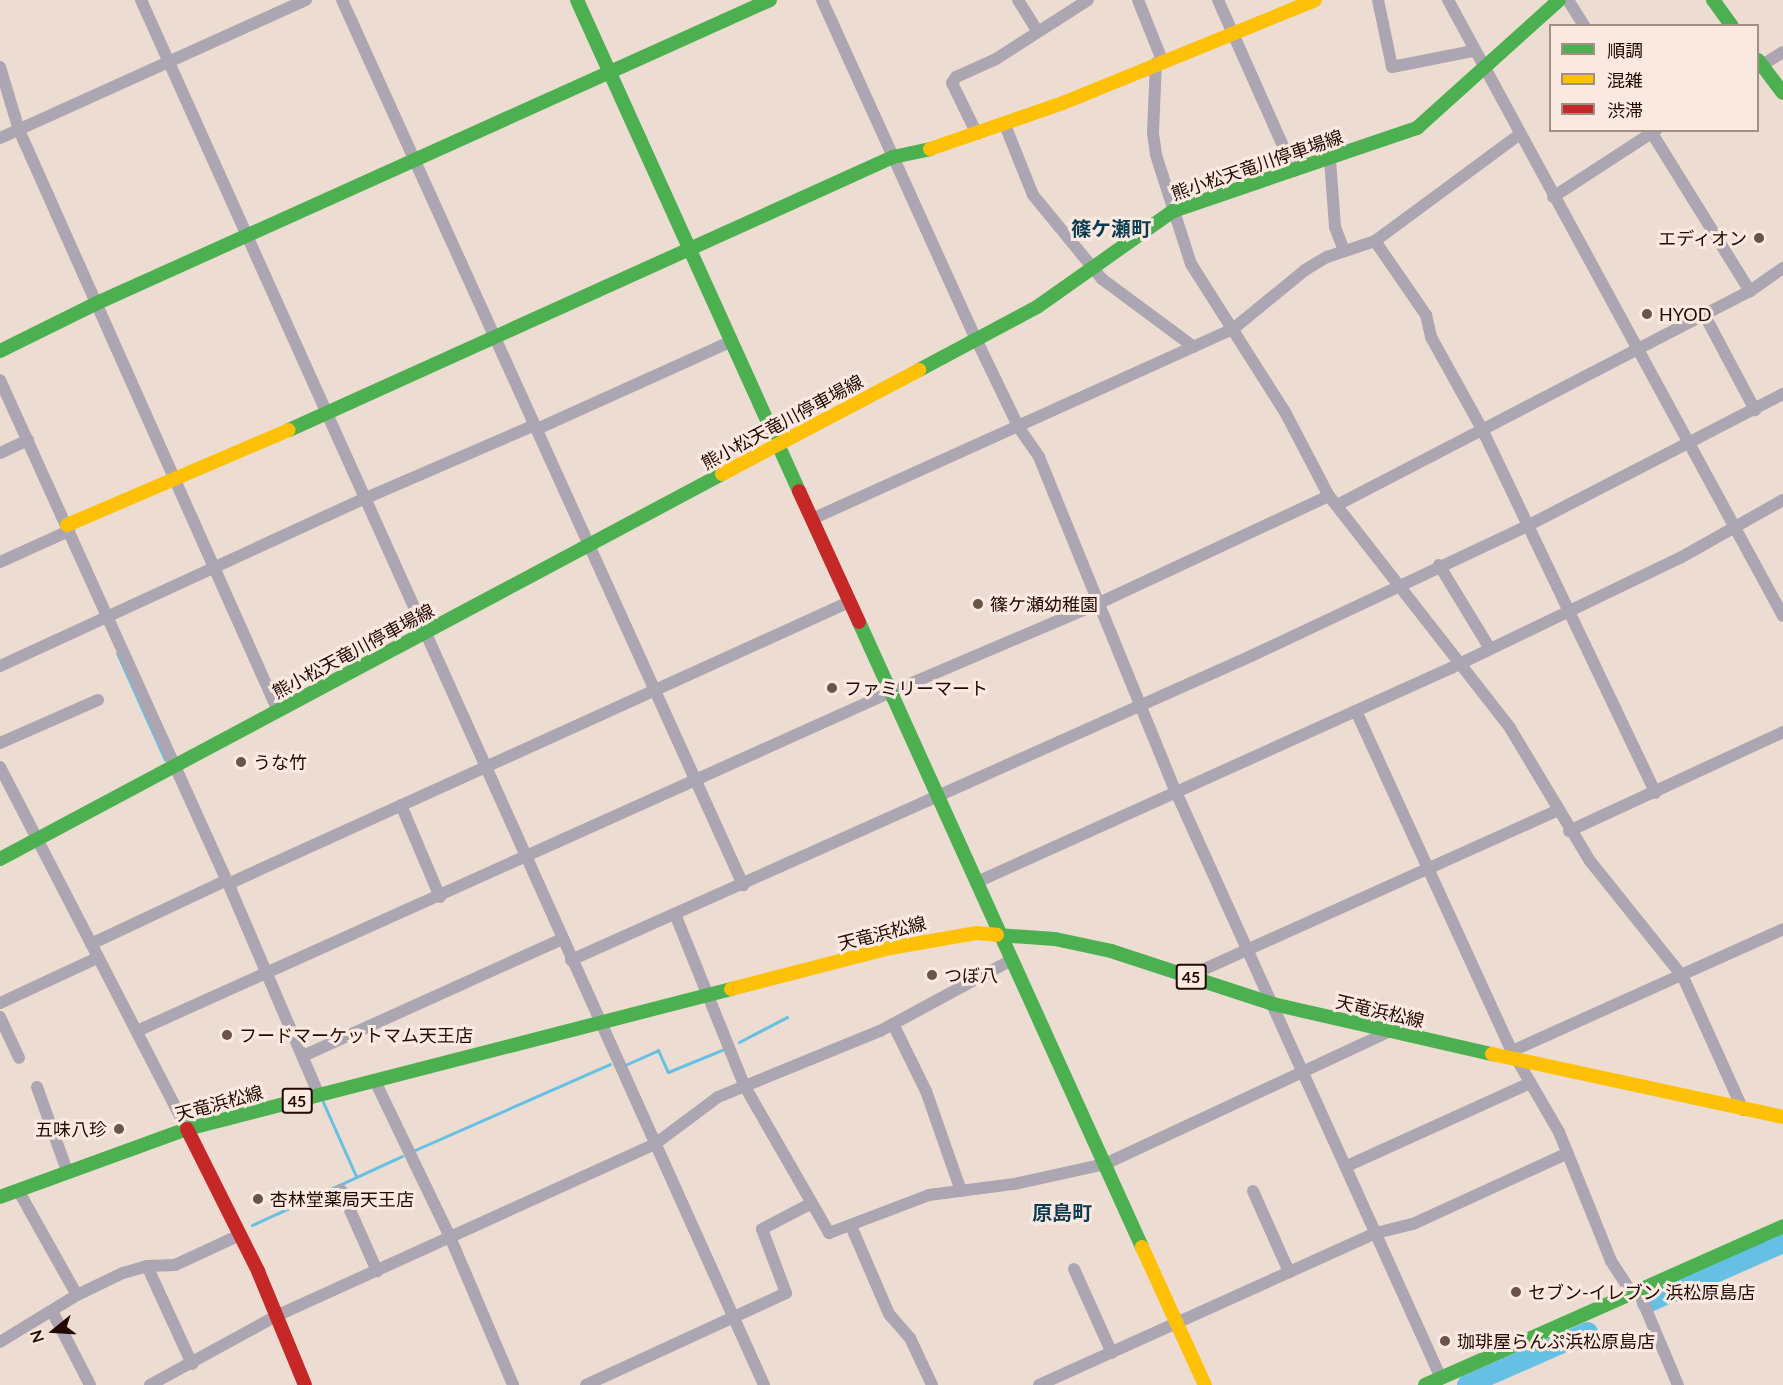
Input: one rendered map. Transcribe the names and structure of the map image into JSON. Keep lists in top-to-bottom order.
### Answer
{
  "streets": {
    "main road": ["熊小松天竜川停車場線", "天竜浜松線", "45"]
  },
  "districts": ["篠ケ瀬町", "原島町"],
  "places": [
    "エディオン",
    "HYOD",
    "篠ケ瀬幼稚園",
    "ファミリーマート",
    "うな竹",
    "つぼ八",
    "フードマーケットマム天王店",
    "五味八珍",
    "杏林堂薬局天王店",
    "セブン‐イレブン 浜松原島店",
    "珈琲屋らんぷ浜松原島店"
  ],
  "legend": ["順調", "混雑", "渋滞"],
  "north": "left"
}
